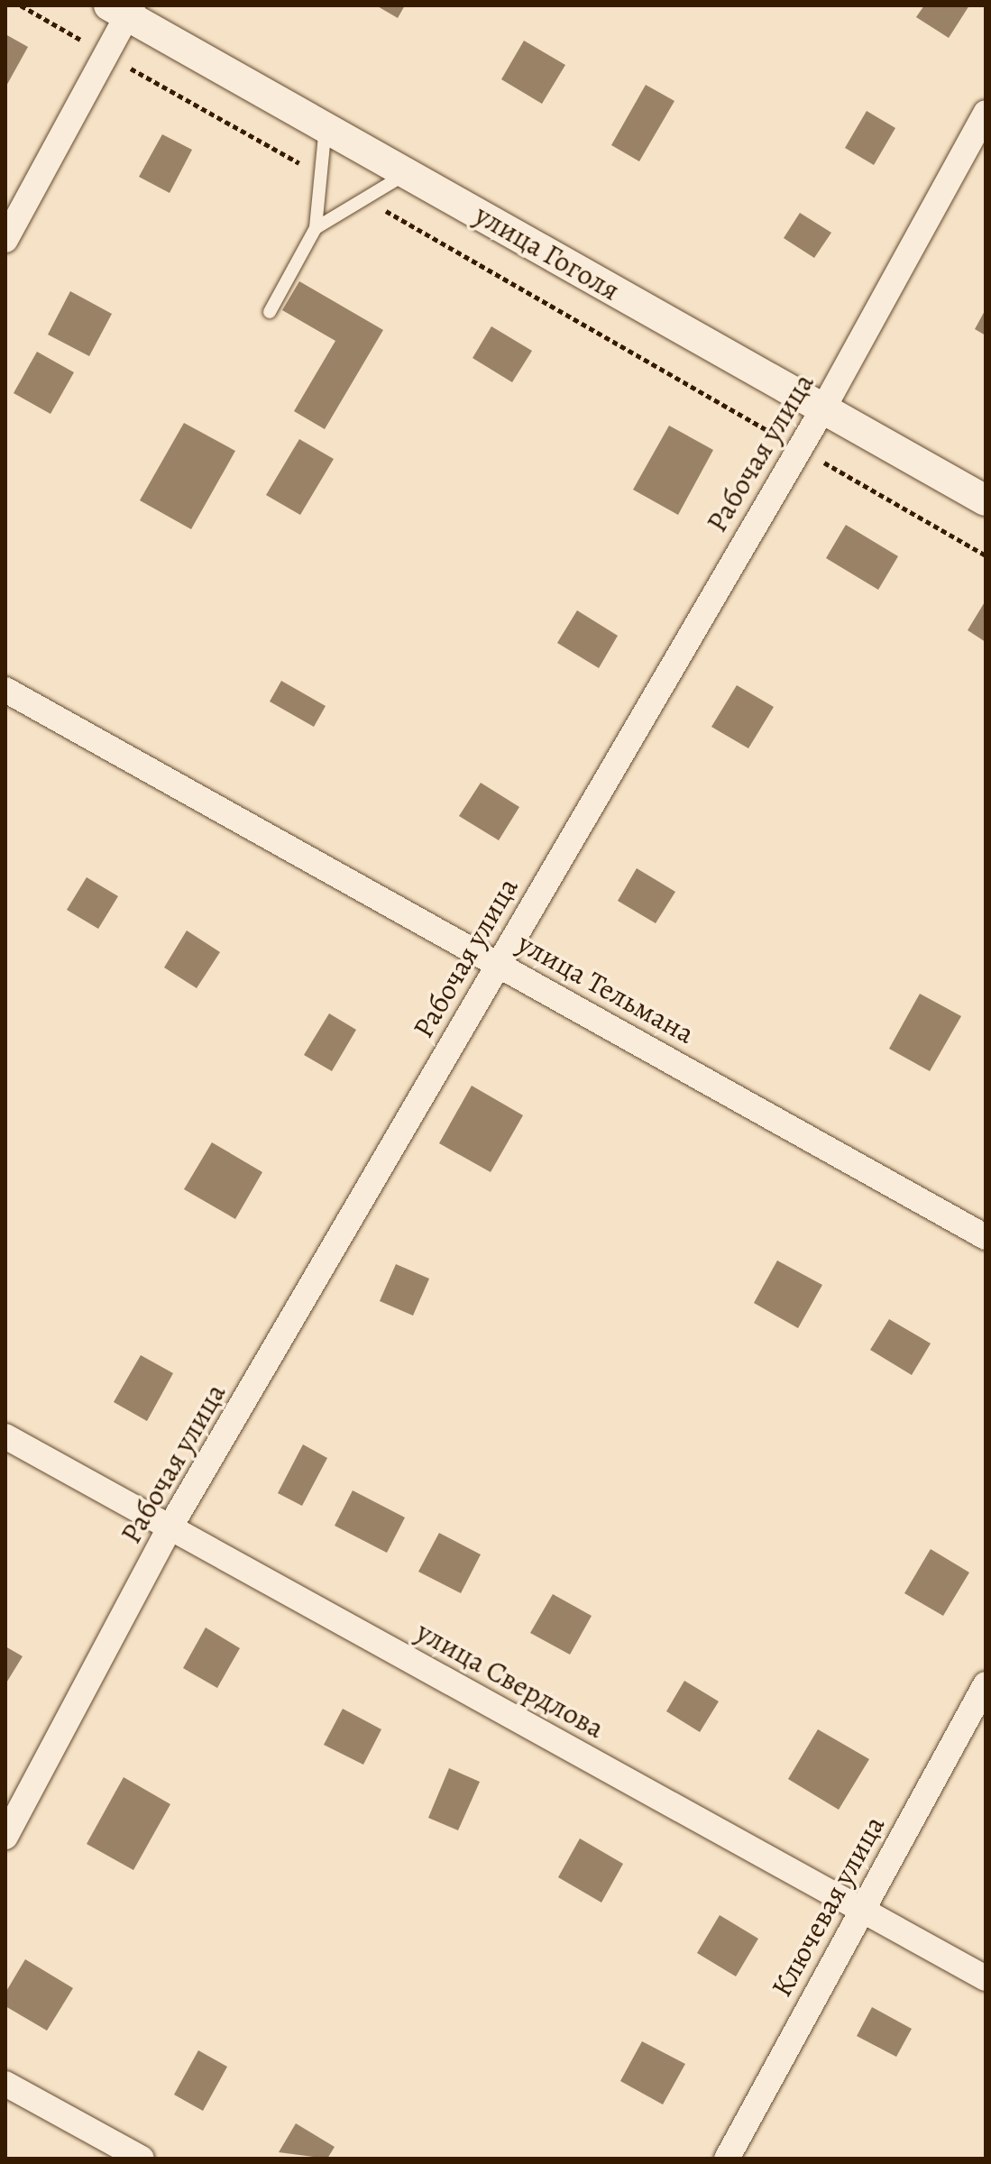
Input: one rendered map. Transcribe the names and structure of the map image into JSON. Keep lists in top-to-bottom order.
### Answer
{
  "streets": {
    "street": [
      "улица Гоголя",
      "Рабочая улица",
      "улица Тельмана",
      "улица Свердлова",
      "Ключевая улица"
    ]
  },
  "crossings": [
    ["улица Гоголя", "Рабочая улица"],
    ["Рабочая улица", "улица Тельмана"],
    ["Рабочая улица", "улица Свердлова"],
    ["улица Свердлова", "Ключевая улица"]
  ]
}
